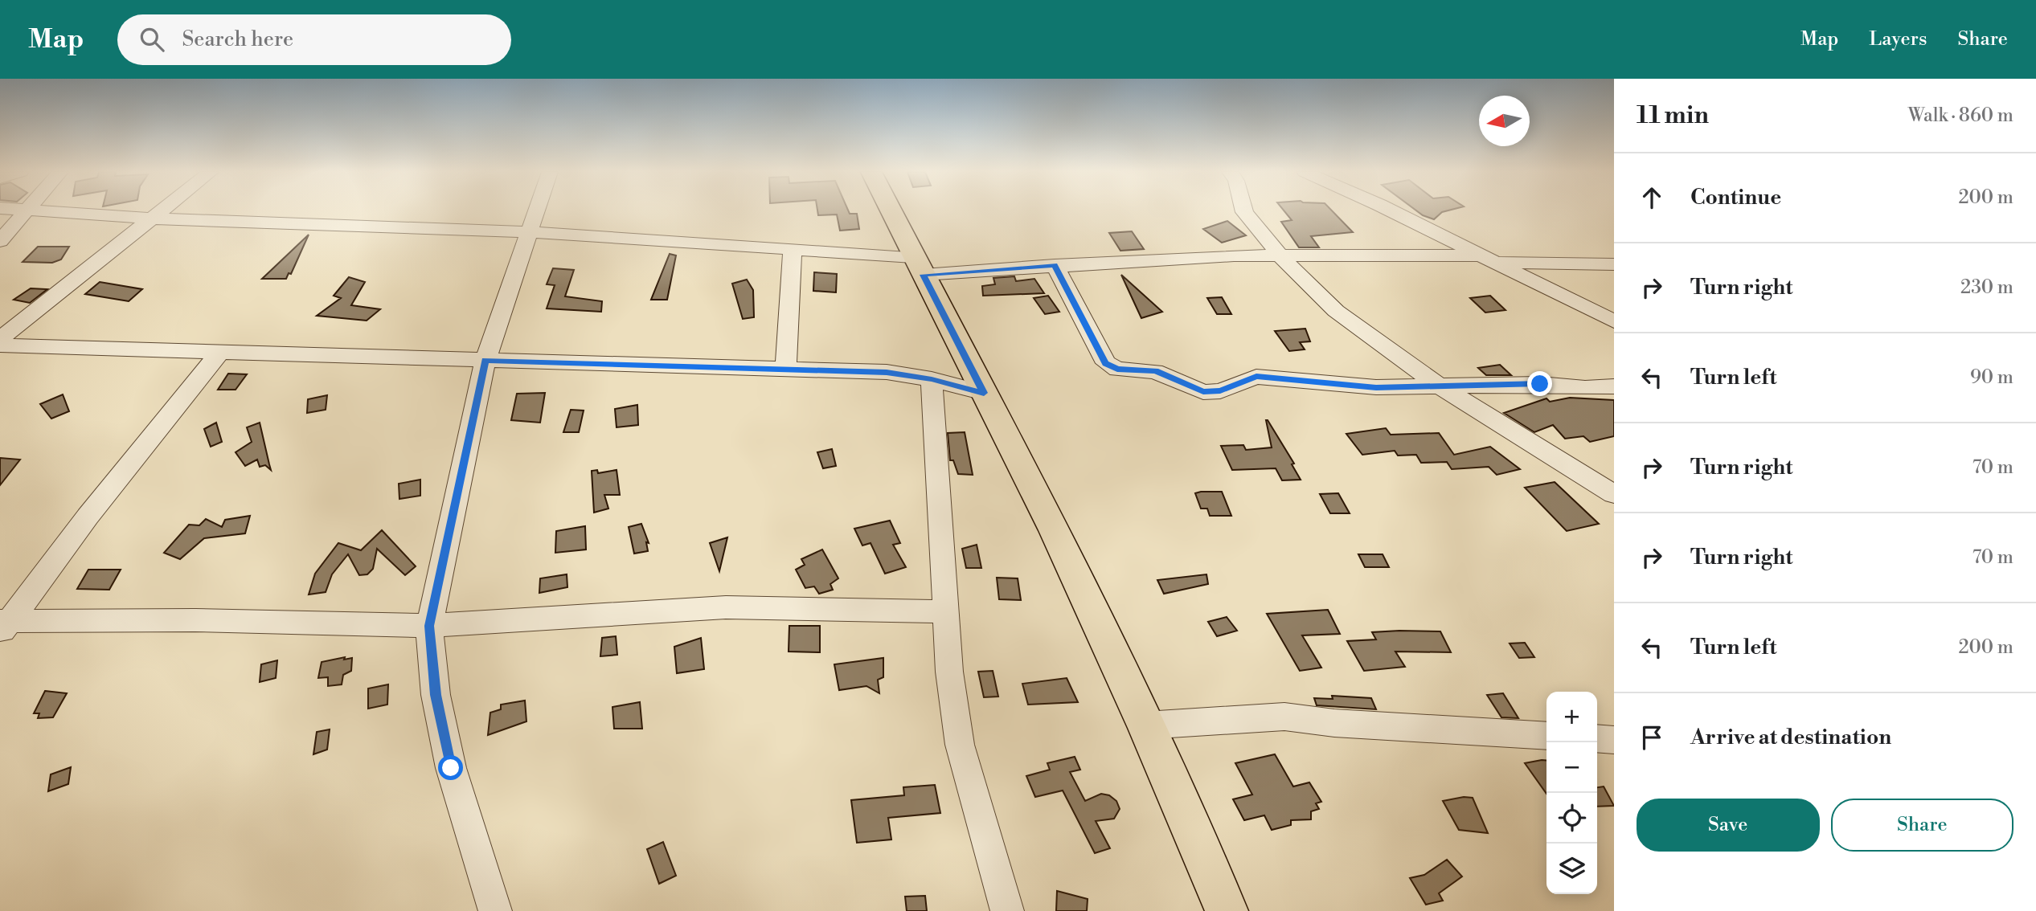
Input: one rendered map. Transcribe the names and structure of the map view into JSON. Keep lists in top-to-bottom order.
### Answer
{
  "north": "left",
  "page": {
    "header": "Map",
    "search": "Search here",
    "nav": ["Map", "Layers", "Share"],
    "heading": ["11 min", "Walk · 860 m"],
    "list": [
      ["Continue", "200 m"],
      ["Turn right", "230 m"],
      ["Turn left", "90 m"],
      ["Turn right", "70 m"],
      ["Turn right", "70 m"],
      ["Turn left", "200 m"],
      "Arrive at destination"
    ],
    "map_buttons": ["+", "−"],
    "buttons": ["Save", "Share"]
  }
}
